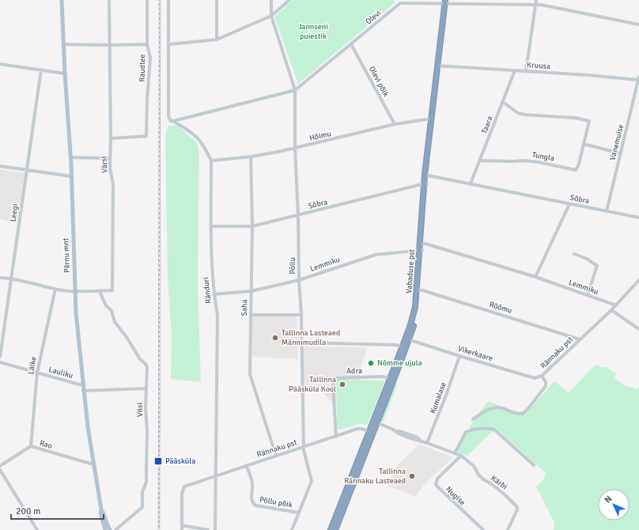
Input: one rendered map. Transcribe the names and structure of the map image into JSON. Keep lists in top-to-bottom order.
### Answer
{
  "streets": {
    "highway": ["Vabaduse pst"],
    "main road": ["Pärnu mnt"],
    "street": [
      "Olevi",
      "Kruusa",
      "Raudtee",
      "Olevi põik",
      "Taara",
      "Hõimu",
      "Vanemuise",
      "Tungla",
      "Värsi",
      "Sõbra",
      "Leegi",
      "Lemmiku",
      "Põllu",
      "Ränduri",
      "Saha",
      "Rõõmu",
      "Rännaku pst",
      "Vikerkaare",
      "Läike",
      "Adra",
      "Lauliku",
      "Kumalase",
      "Viisi",
      "Rao",
      "Kärbi",
      "Nugise",
      "Põllu põik"
    ]
  },
  "crossings": [
    ["Olevi", "Olevi põik"],
    ["Olevi", "Põllu"],
    ["Olevi", "Vabaduse pst"],
    ["Olevi", "Ränduri"],
    ["Kruusa", "Taara"],
    ["Kruusa", "Vanemuise"],
    ["Kruusa", "Vabaduse pst"],
    ["Raudtee", "Värsi"],
    ["Olevi põik", "Hõimu"],
    ["Taara", "Tungla"],
    ["Taara", "Sõbra"],
    ["Hõimu", "Põllu"],
    ["Hõimu", "Vabaduse pst"],
    ["Hõimu", "Ränduri"],
    ["Hõimu", "Saha"],
    ["Vanemuise", "Sõbra"],
    ["Värsi", "Leegi"],
    ["Värsi", "Pärnu mnt"],
    ["Värsi", "Läike"],
    ["Värsi", "Viisi"],
    ["Sõbra", "Põllu"],
    ["Sõbra", "Vabaduse pst"],
    ["Sõbra", "Ränduri"],
    ["Sõbra", "Saha"],
    ["Pärnu mnt", "Lauliku"],
    ["Pärnu mnt", "Rao"],
    ["Lemmiku", "Põllu"],
    ["Lemmiku", "Vabaduse pst"],
    ["Lemmiku", "Ränduri"],
    ["Lemmiku", "Saha"],
    ["Lemmiku", "Rännaku pst"],
    ["Põllu", "Rännaku pst"],
    ["Põllu", "Põllu põik"],
    ["Vabaduse pst", "Rõõmu"],
    ["Vabaduse pst", "Rännaku pst"],
    ["Vabaduse pst", "Vikerkaare"],
    ["Vabaduse pst", "Adra"],
    ["Ränduri", "Rännaku pst"],
    ["Saha", "Rännaku pst"],
    ["Rõõmu", "Rännaku pst"],
    ["Rännaku pst", "Vikerkaare"],
    ["Rännaku pst", "Adra"],
    ["Rännaku pst", "Põllu põik"],
    ["Vikerkaare", "Kumalase"],
    ["Läike", "Lauliku"],
    ["Läike", "Rao"],
    ["Kärbi", "Nugise"]
  ],
  "parks": ["Jannseni puiestik"],
  "places": {
    "other": [
      "Tallinna Lasteaed Männimudila",
      "Nõmme ujula",
      "Tallinna Pääsküla Kool",
      "Tallinna Rännaku Lasteaed"
    ],
    "transit": ["Pääsküla"]
  },
  "scale_bar": "200 m",
  "north": "top left"
}
